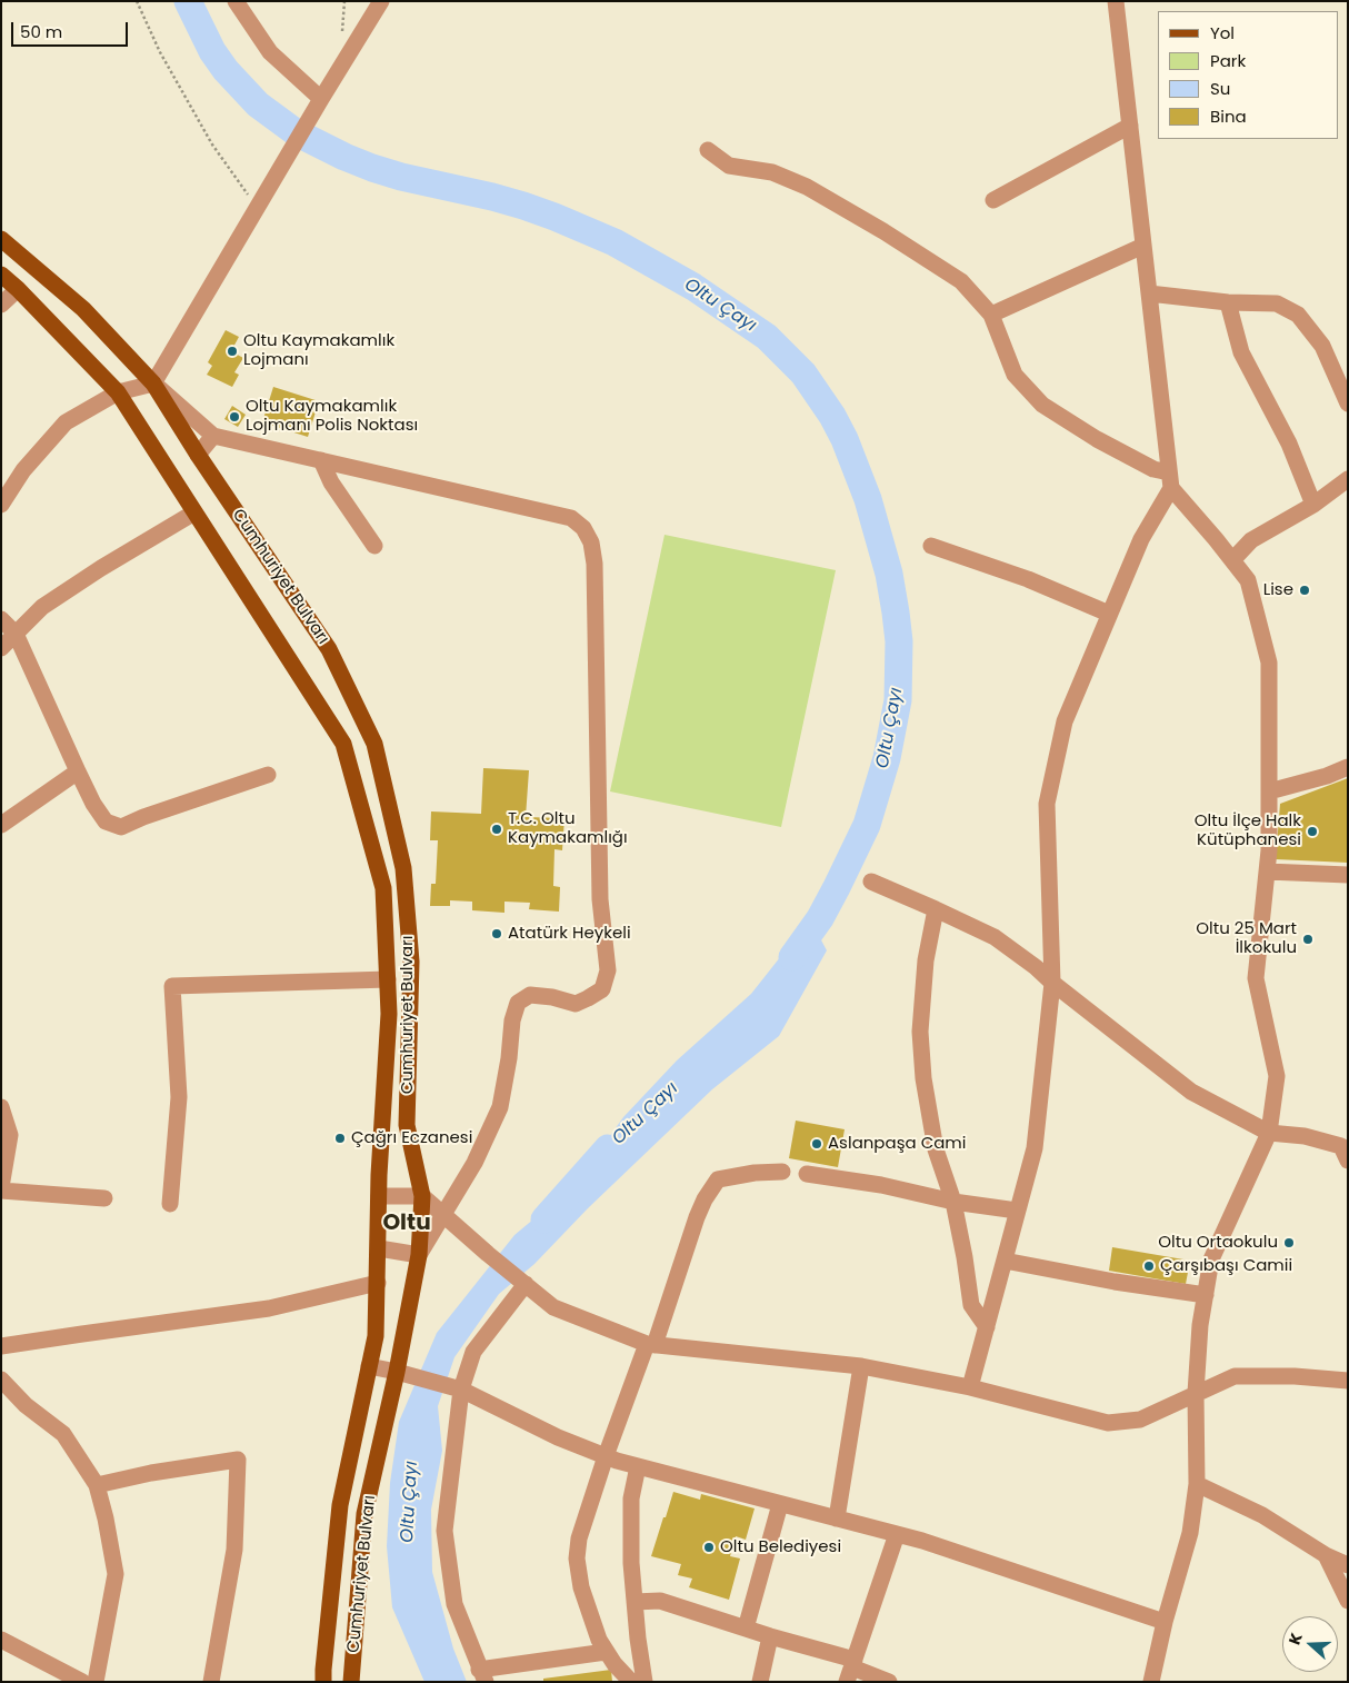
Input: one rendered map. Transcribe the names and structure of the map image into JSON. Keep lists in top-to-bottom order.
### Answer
{
  "streets": {
    "main road": ["Cumhuriyet Bulvarı"]
  },
  "districts": ["Oltu"],
  "water": ["Oltu Çayı"],
  "places": [
    "Oltu Kaymakamlık Lojmanı",
    "Oltu Kaymakamlık Lojmanı Polis Noktası",
    "Lise",
    "T.C. Oltu Kaymakamlığı",
    "Oltu İlçe Halk Kütüphanesi",
    "Atatürk Heykeli",
    "Oltu 25 Mart İlkokulu",
    "Çağrı Eczanesi",
    "Aslanpaşa Cami",
    "Oltu Ortaokulu",
    "Çarşıbaşı Camii",
    "Oltu Belediyesi"
  ],
  "legend": [
    "Yol",
    "Park",
    "Su",
    "Bina"
  ],
  "scale_bar": "50 m",
  "north": "left"
}
